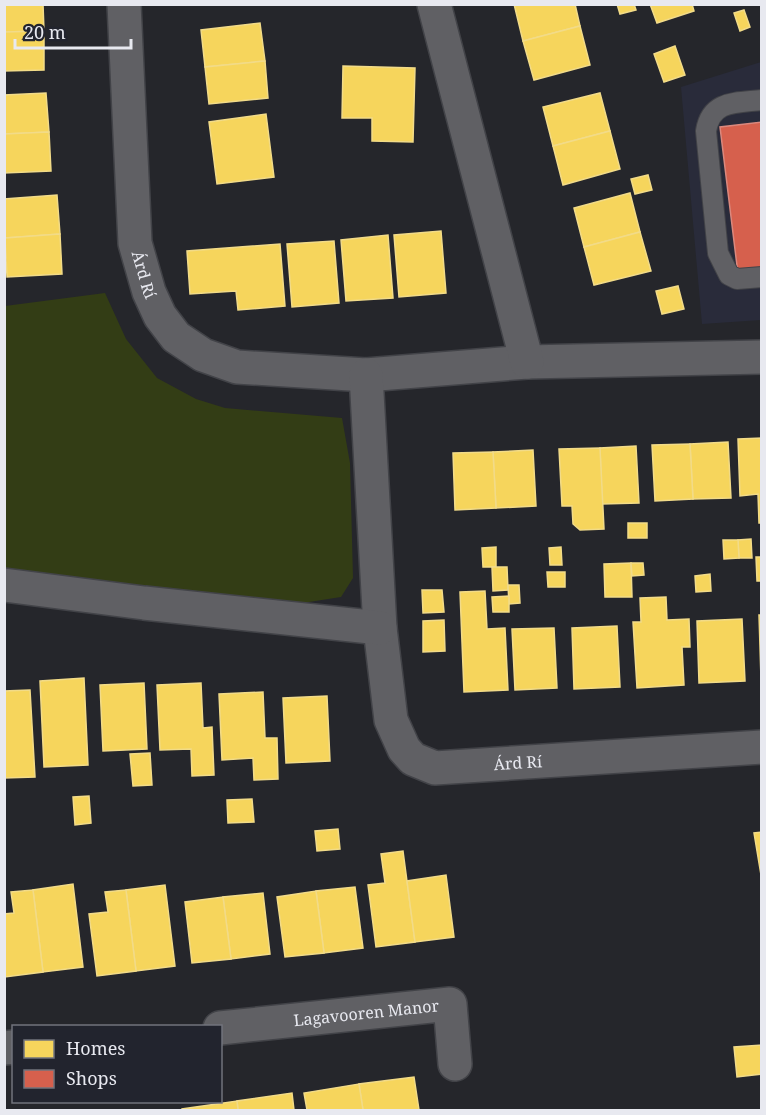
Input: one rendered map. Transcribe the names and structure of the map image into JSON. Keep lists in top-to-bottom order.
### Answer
{
  "streets": {
    "street": ["Árd Rí", "Lagavooren Manor"]
  },
  "legend": ["Homes", "Shops"],
  "scale_bar": "20 m"
}
